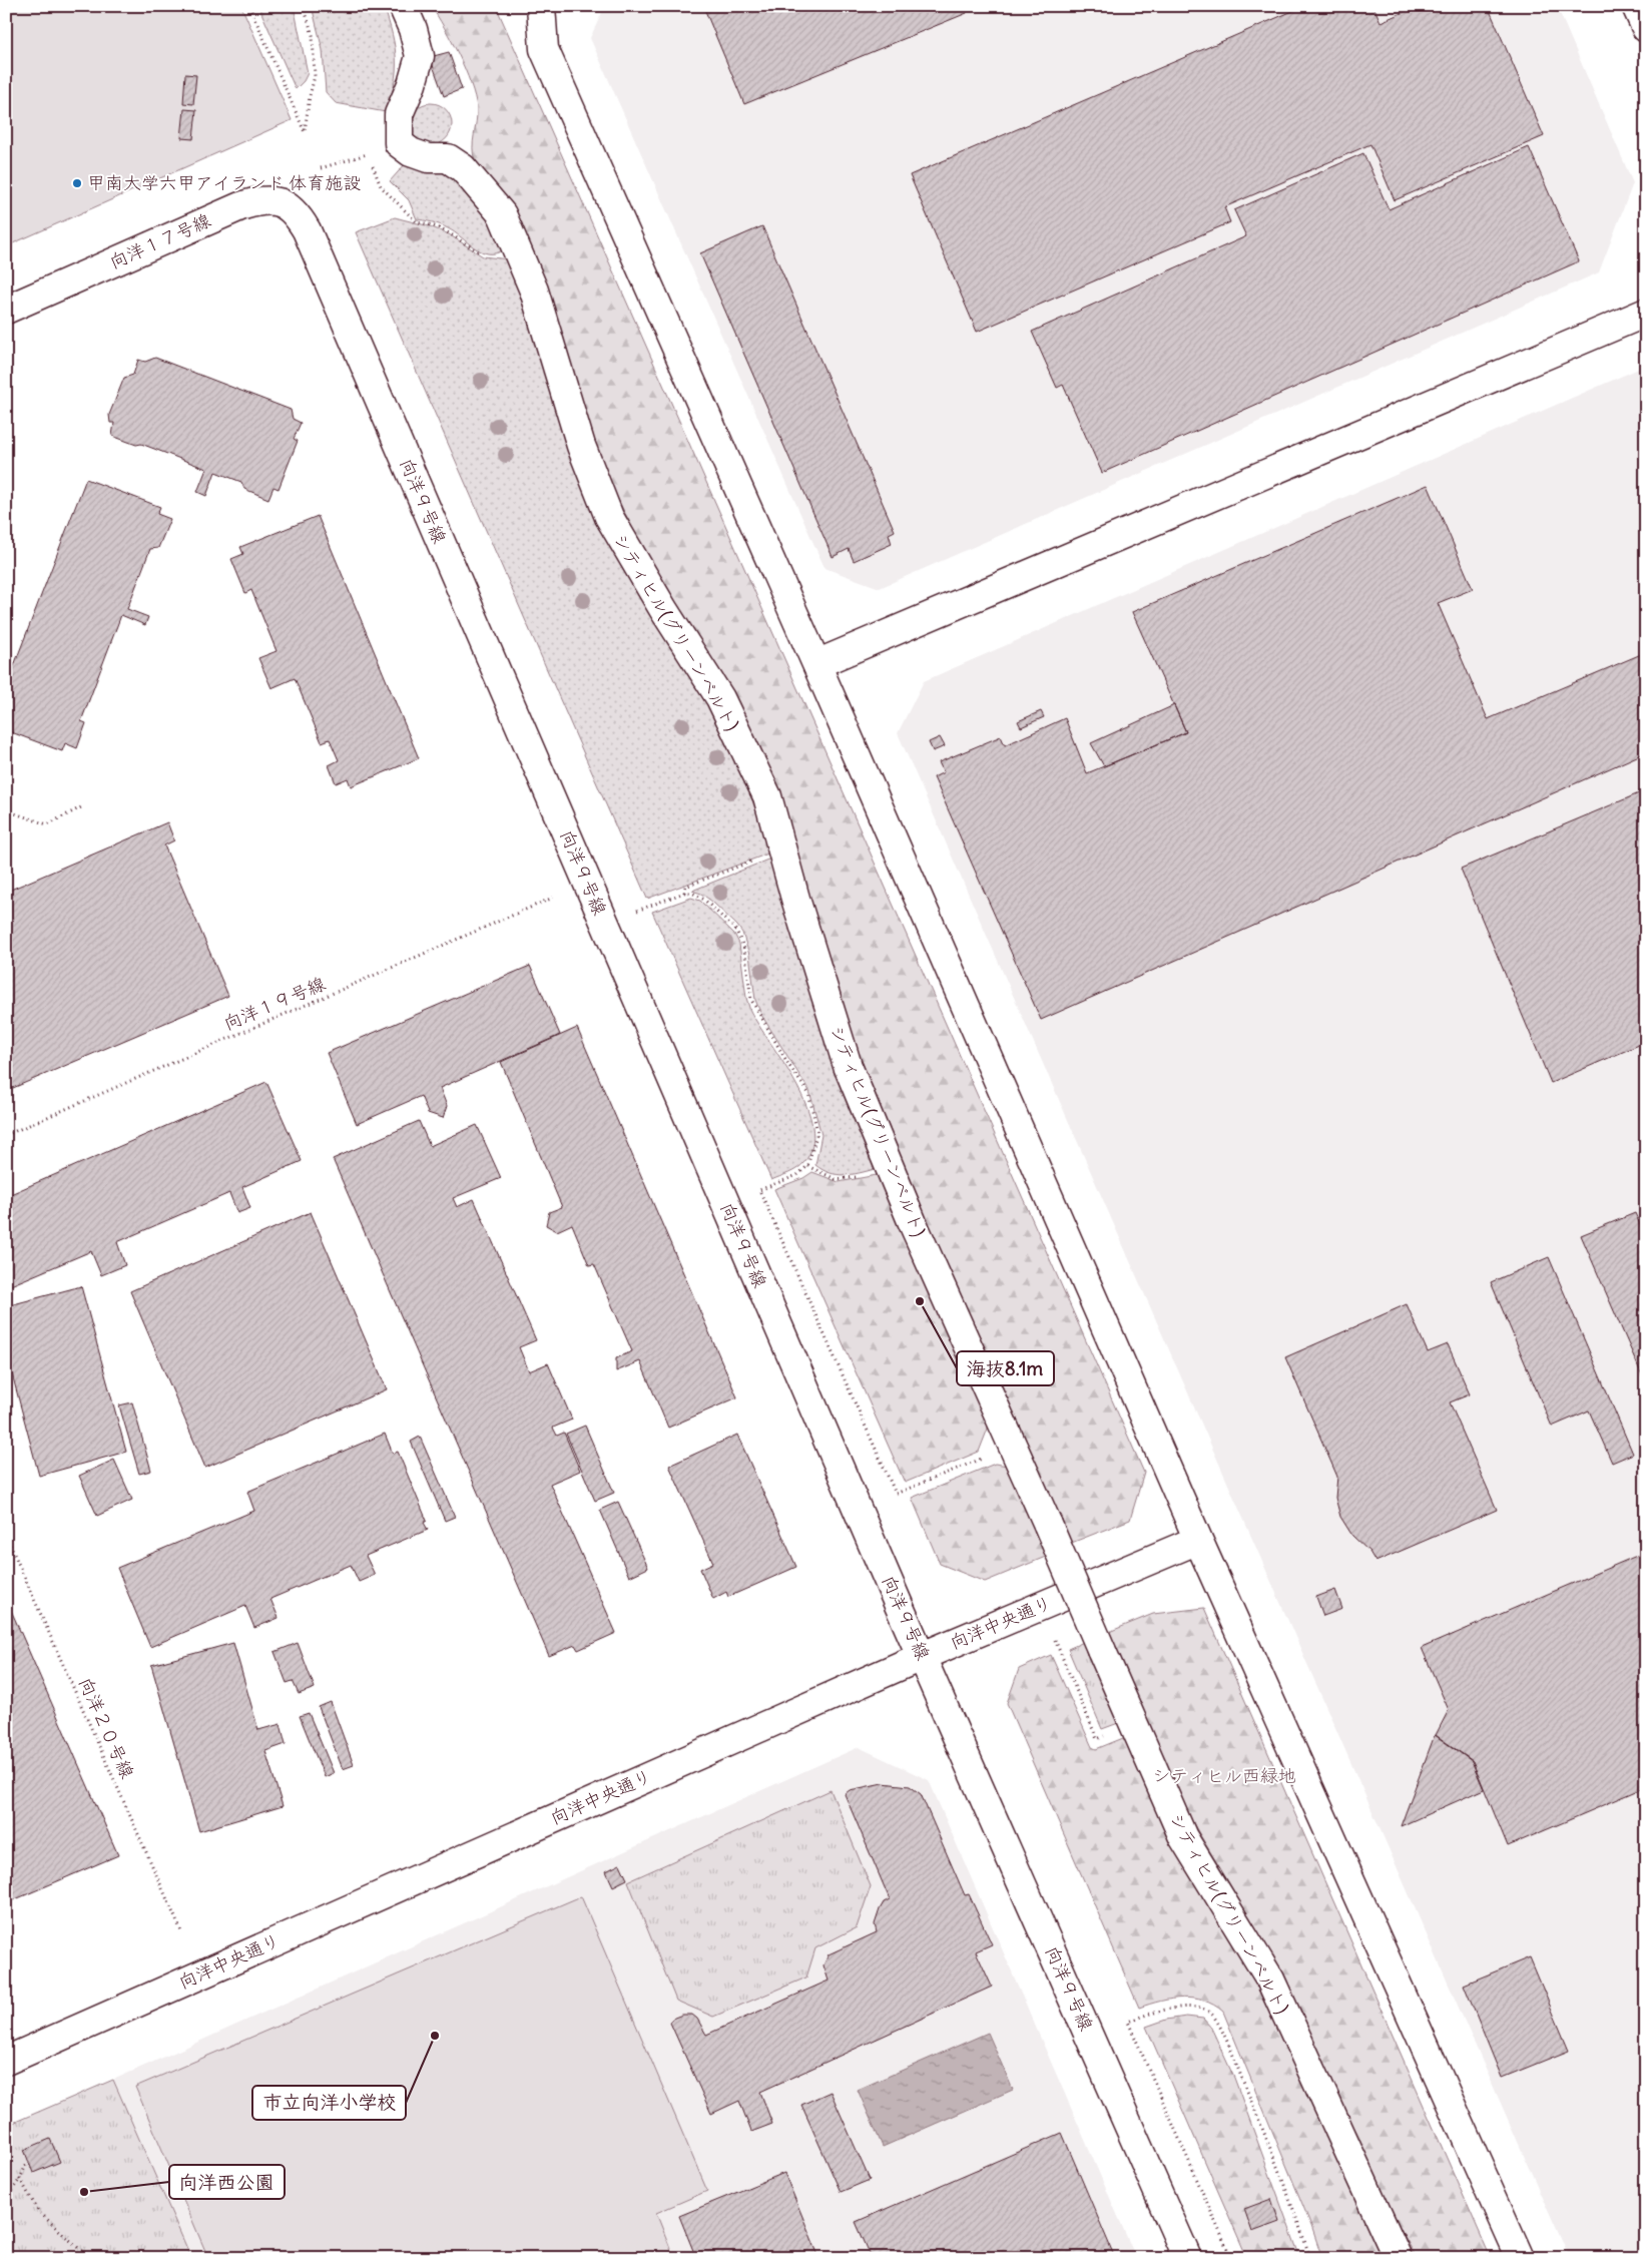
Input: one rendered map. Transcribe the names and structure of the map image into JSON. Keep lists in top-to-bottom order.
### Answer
{
  "streets": {
    "street": [
      "向洋１７号線",
      "向洋９号線",
      "シティヒル(グリーンベルト)",
      "向洋中央通り"
    ],
    "path": ["向洋１９号線", "向洋２０号線"]
  },
  "crossings": [
    ["向洋１７号線", "向洋９号線"],
    ["向洋９号線", "向洋中央通り"]
  ],
  "parks": ["シティヒル西緑地"],
  "places": [
    "甲南大学六甲アイランド 体育施設",
    "海抜8.1m",
    "市立向洋小学校",
    "向洋西公園"
  ]
}
